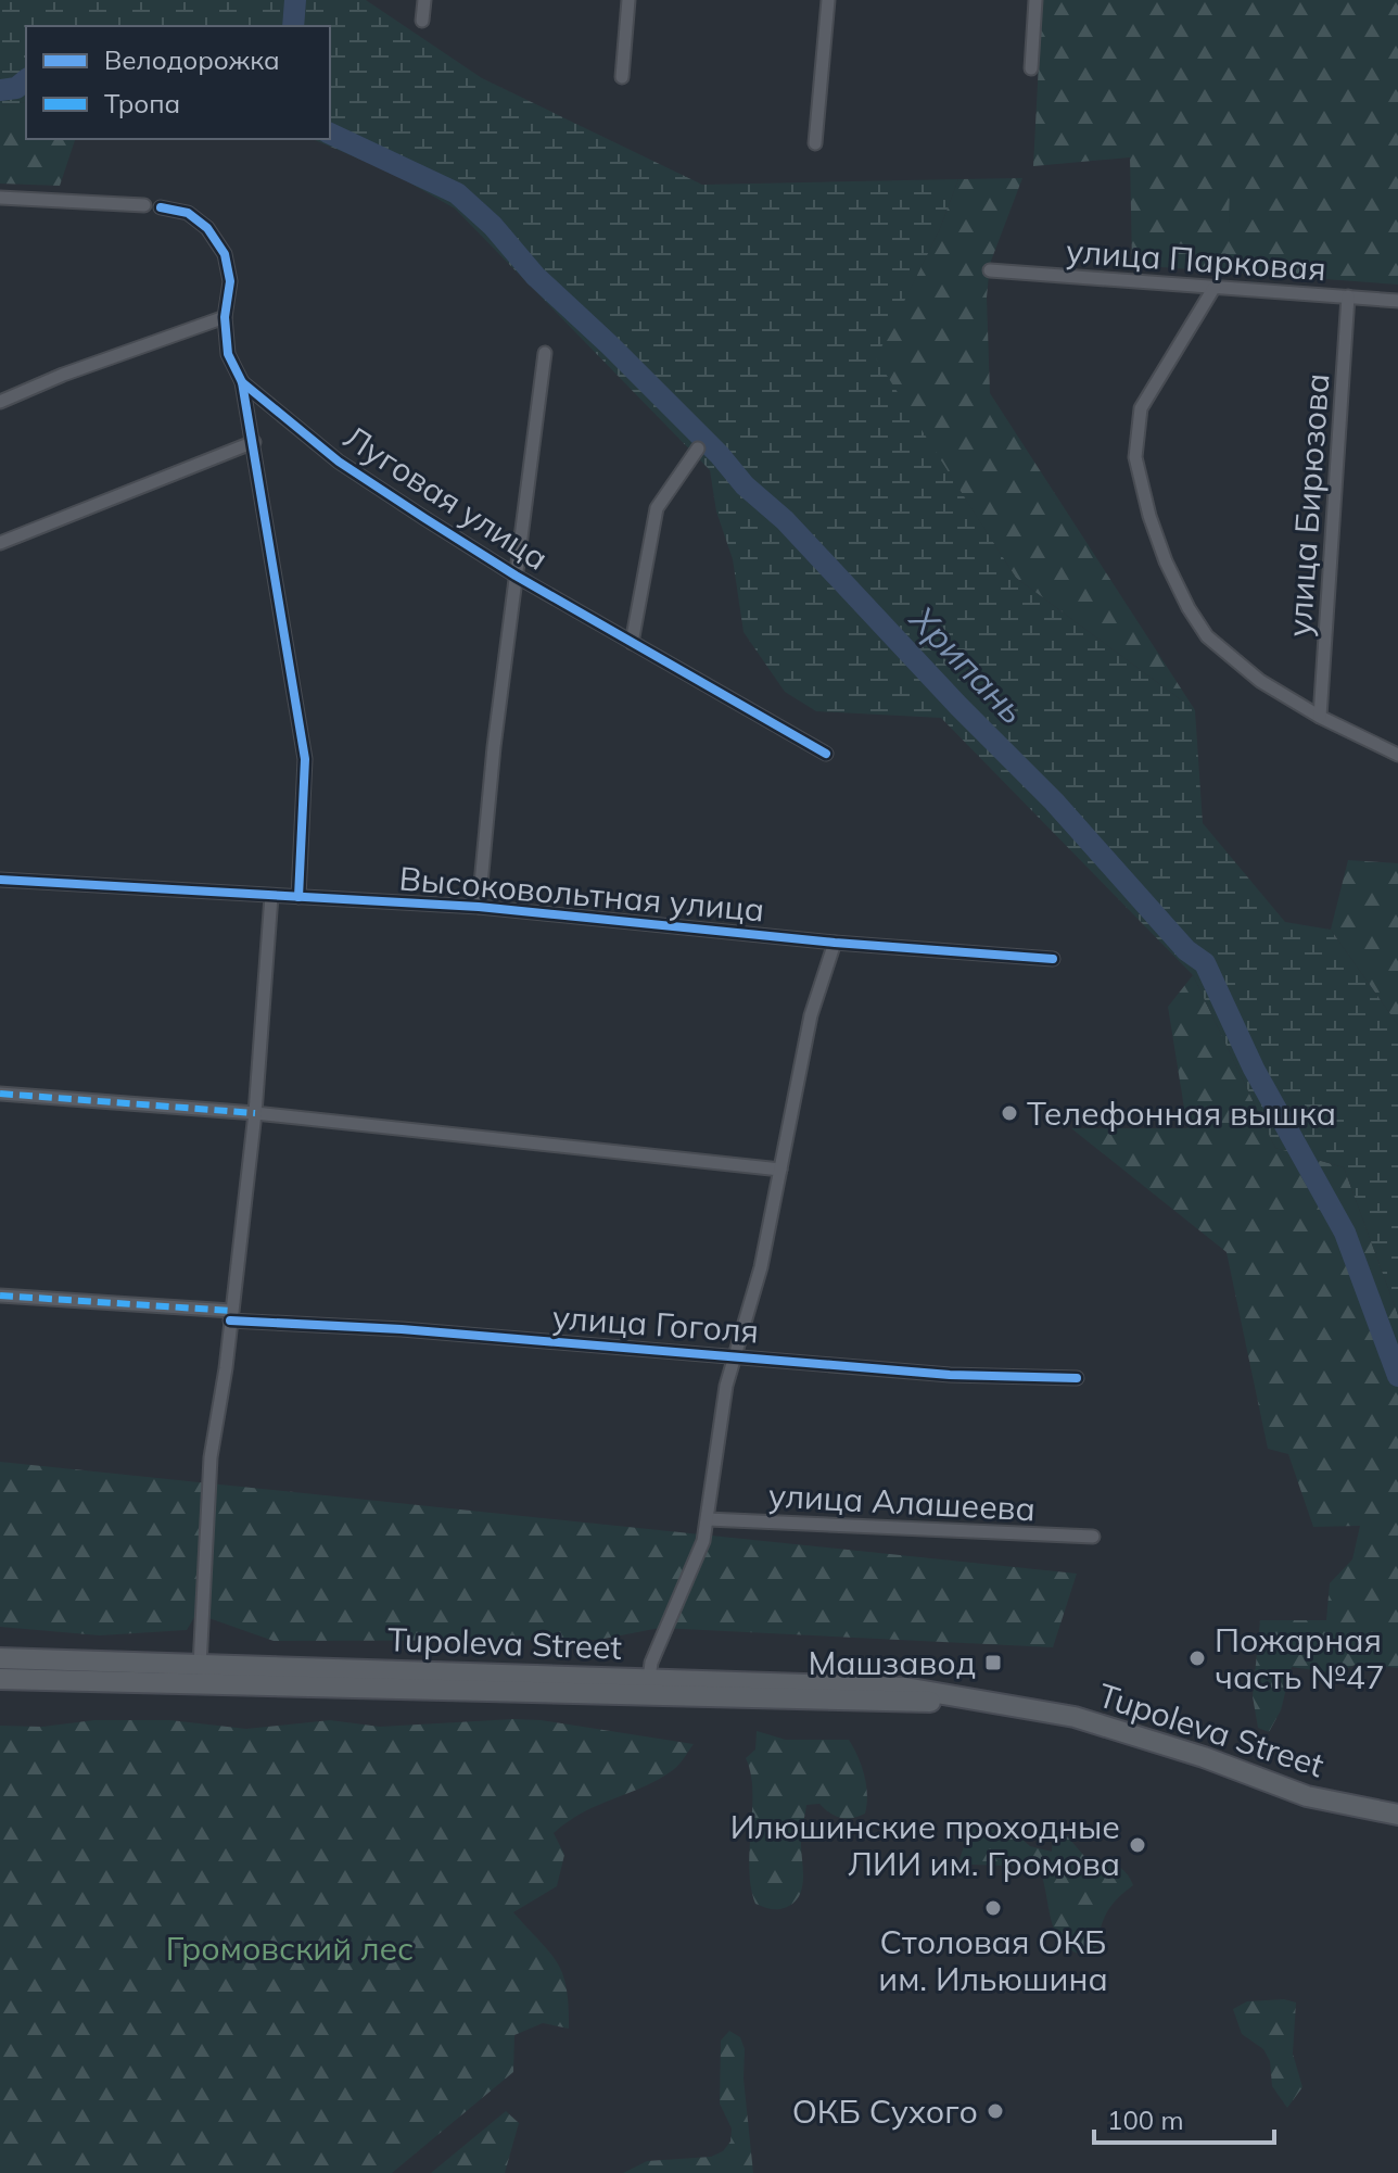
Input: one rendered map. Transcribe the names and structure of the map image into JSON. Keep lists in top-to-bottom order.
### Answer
{
  "streets": {
    "main road": ["Tupoleva Street"],
    "street": [
      "улица Парковая",
      "Луговая улица",
      "улица Бирюзова",
      "Высоковольтная улица",
      "улица Гоголя",
      "улица Алашеева"
    ]
  },
  "crossings": [
    ["улица Парковая", "улица Бирюзова"]
  ],
  "water": ["Хрипань"],
  "parks": ["Громовский лес"],
  "places": {
    "other": [
      "Телефонная вышка",
      "Пожарная часть №47",
      "Илюшинские проходные ЛИИ им. Громова",
      "Столовая ОКБ им. Ильюшина",
      "ОКБ Сухого"
    ],
    "transit": ["Машзавод"]
  },
  "legend": ["Велодорожка", "Тропа"],
  "scale_bar": "100 m"
}
